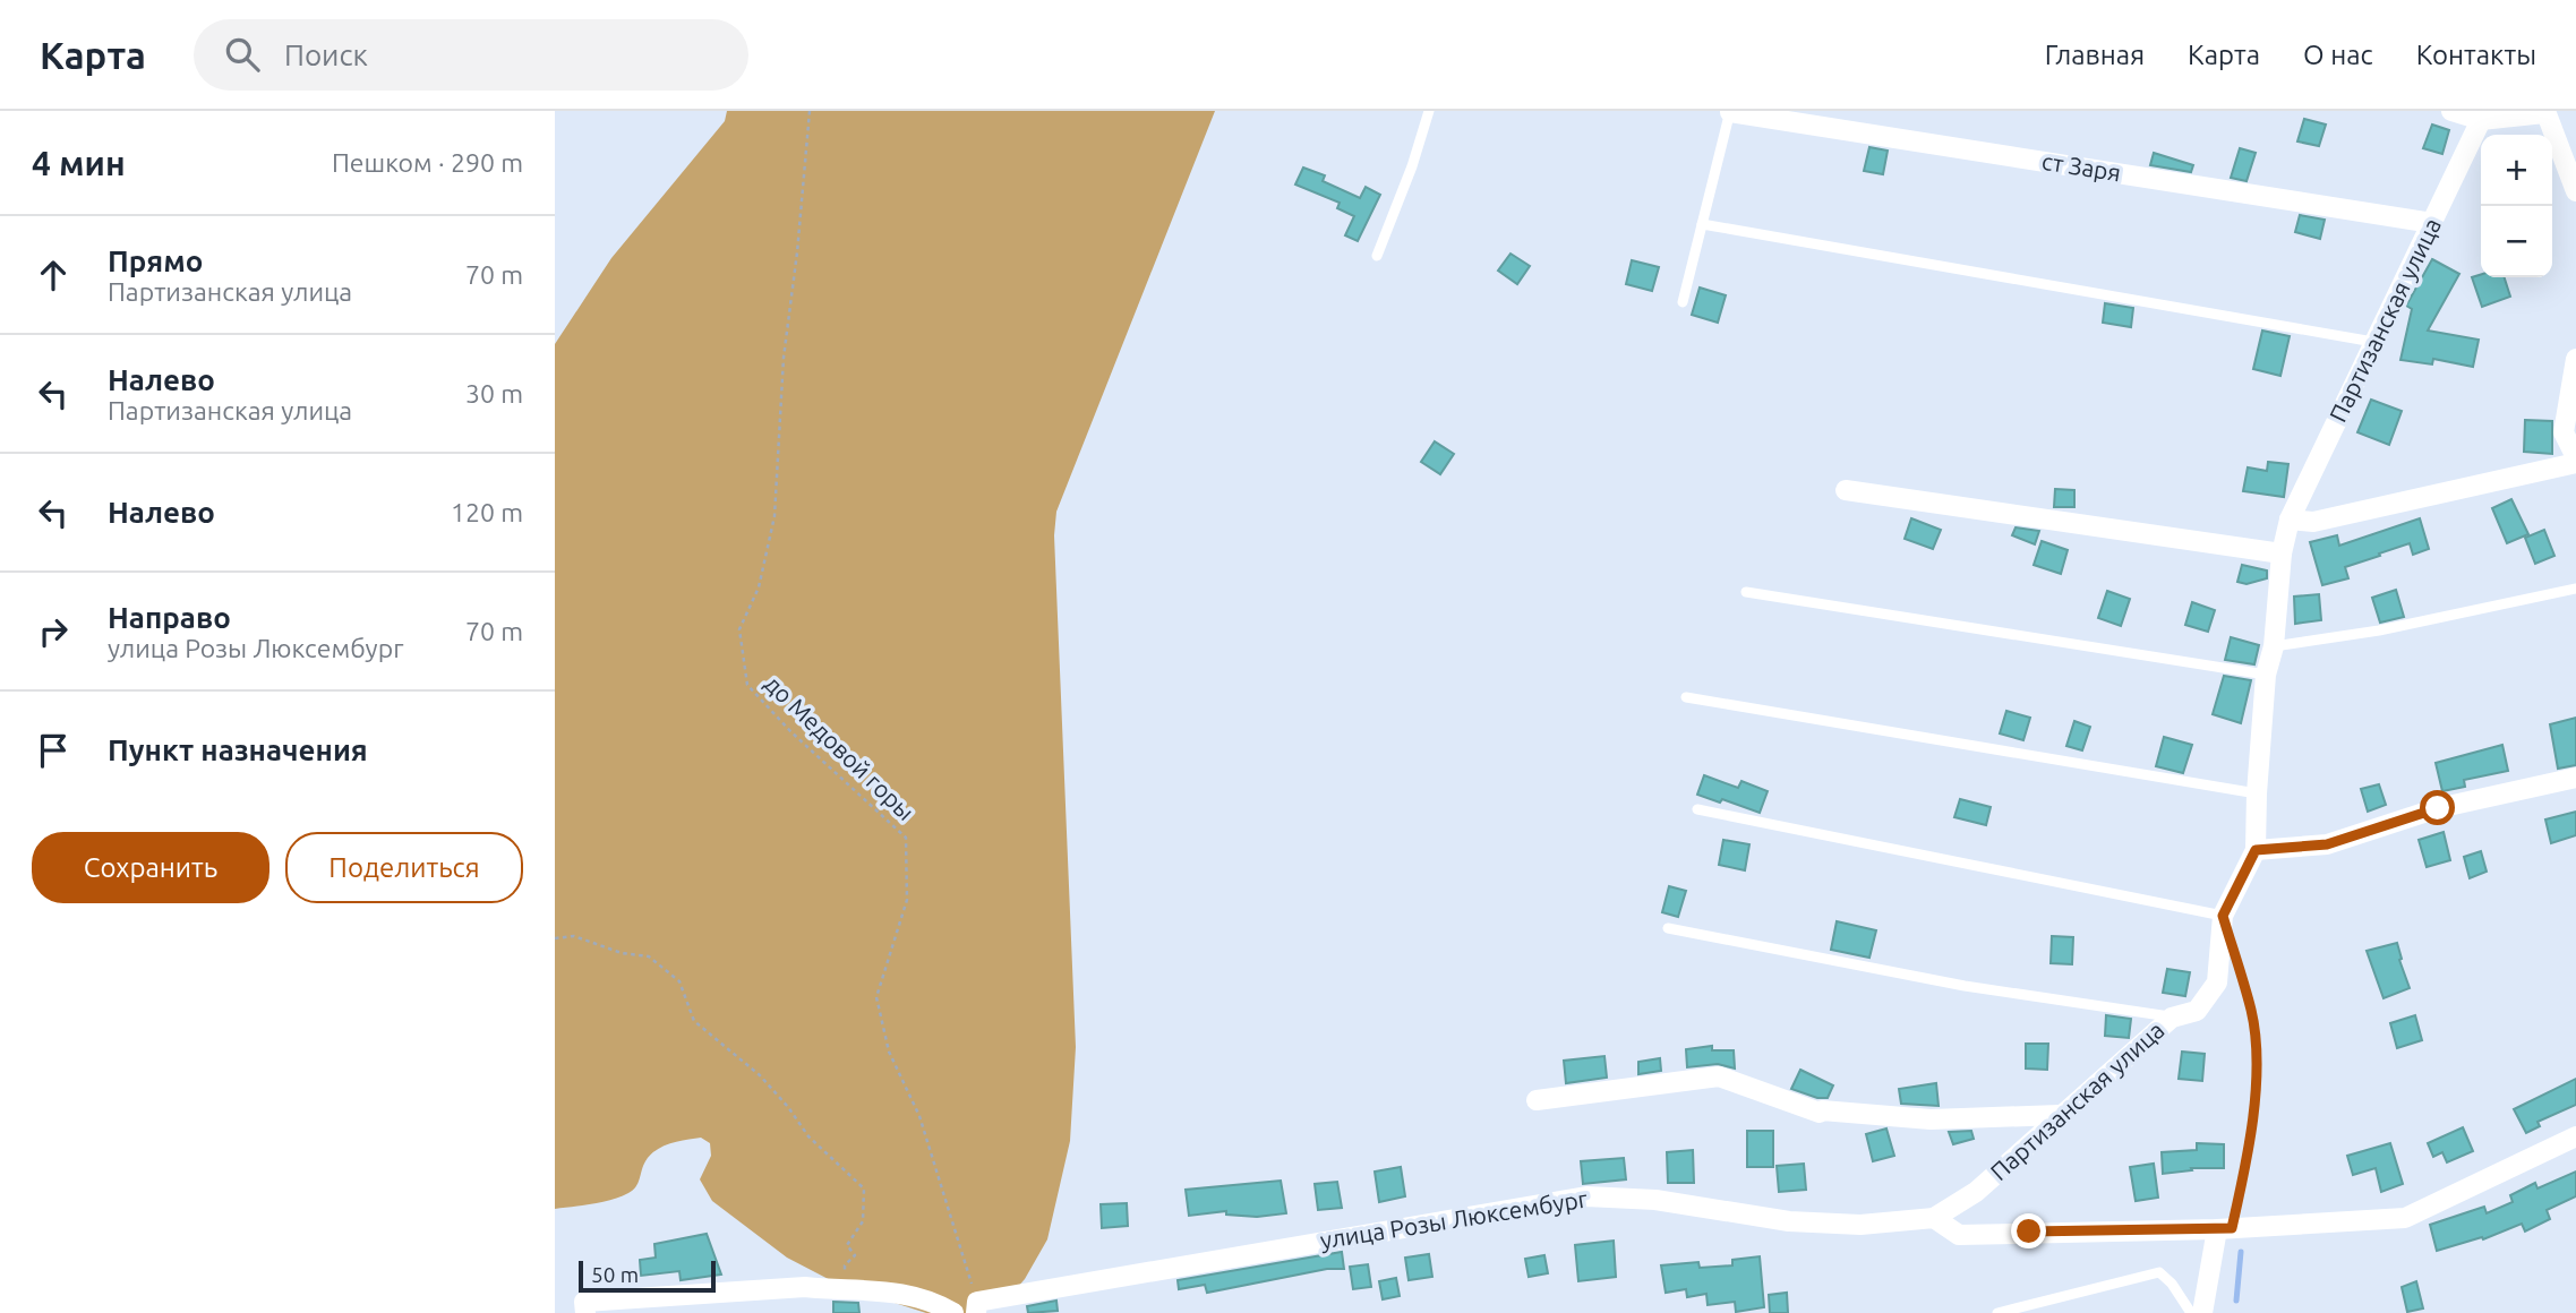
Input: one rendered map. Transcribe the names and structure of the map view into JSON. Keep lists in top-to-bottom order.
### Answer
{
  "streets": {
    "street": ["ст Заря", "Партизанская улица", "улица Розы Люксембург"],
    "path": ["до Медовой горы"]
  },
  "crossings": [
    ["ст Заря", "Партизанская улица"],
    ["Партизанская улица", "улица Розы Люксембург"],
    ["до Медовой горы", "улица Розы Люксембург"]
  ],
  "scale_bar": "50 m",
  "page": {
    "header": "Карта",
    "search": "Поиск",
    "nav": [
      "Главная",
      "Карта",
      "О нас",
      "Контакты"
    ],
    "heading": ["4 мин", "Пешком · 290 m"],
    "map_buttons": ["+", "−"],
    "list": [
      ["Прямо", "Партизанская улица", "70 m"],
      ["Налево", "Партизанская улица", "30 m"],
      ["Налево", "120 m"],
      ["Направо", "улица Розы Люксембург", "70 m"],
      "Пункт назначения"
    ],
    "buttons": ["Сохранить", "Поделиться"],
    "scale": "50 m"
  }
}
